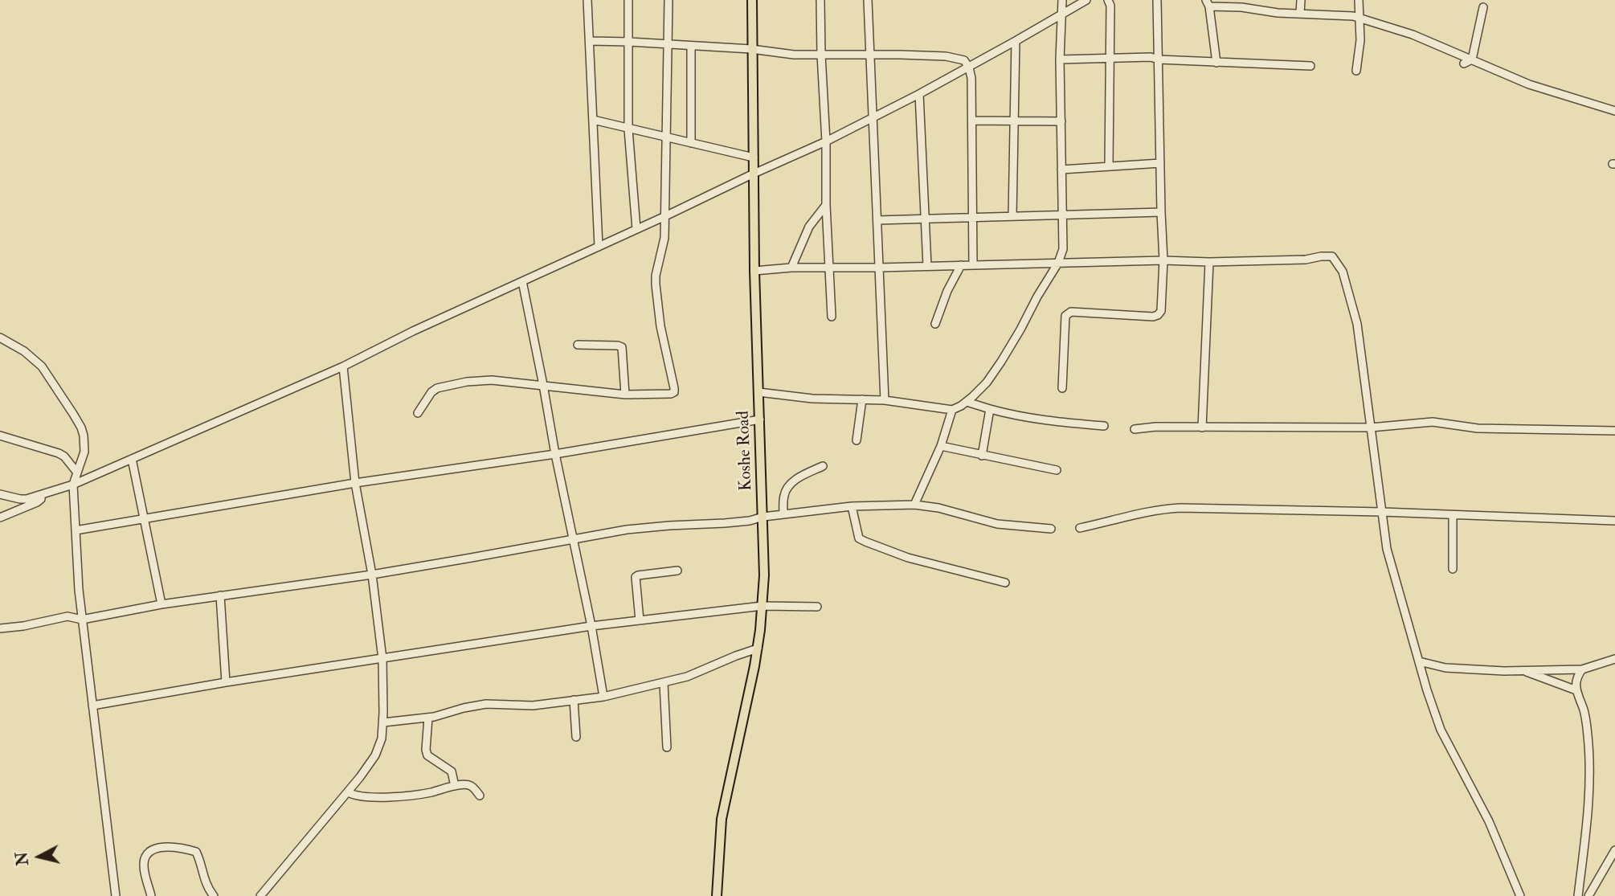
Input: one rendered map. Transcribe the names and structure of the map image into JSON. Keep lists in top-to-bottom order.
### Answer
{
  "streets": {
    "main road": ["Koshe Road"]
  },
  "north": "left"
}
